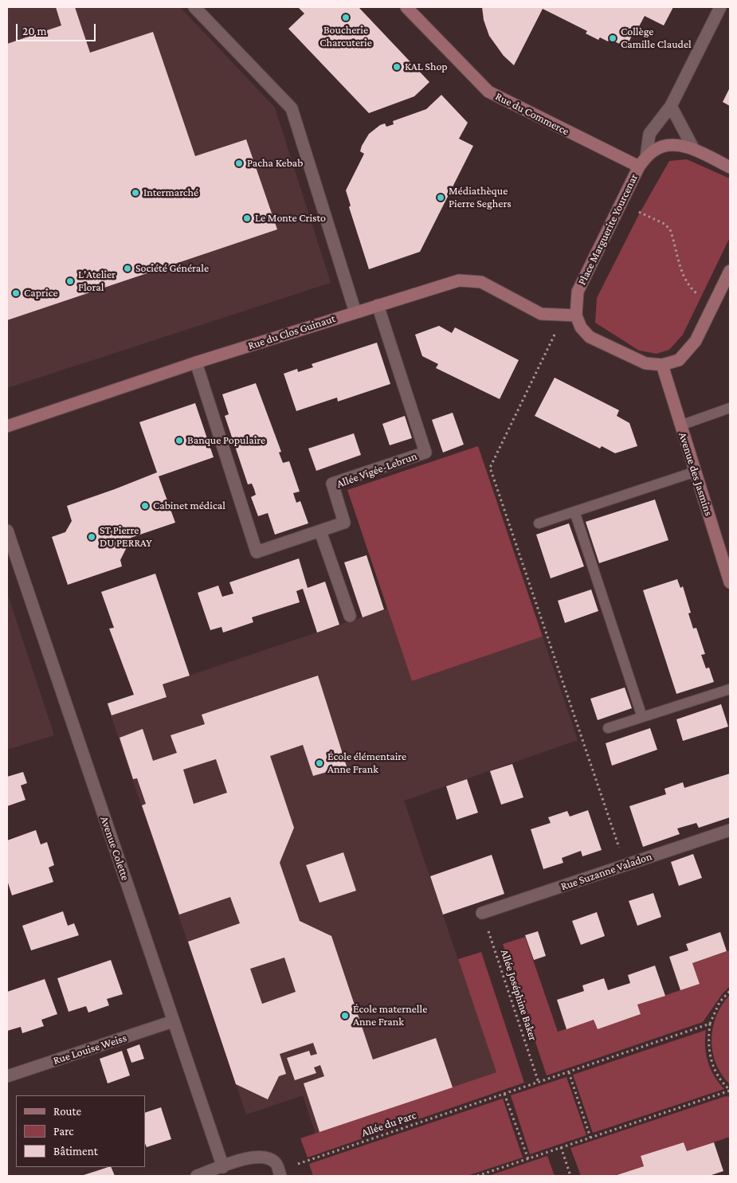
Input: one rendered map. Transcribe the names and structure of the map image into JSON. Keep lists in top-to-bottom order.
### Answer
{
  "streets": {
    "street": [
      "Rue du Commerce",
      "Place Marguerite Yourcenar",
      "Rue du Clos Guinaut",
      "Allée Vigée-Lebrun",
      "Avenue des Jasmins",
      "Avenue Colette",
      "Rue Suzanne Valadon",
      "Rue Louise Weiss"
    ],
    "path": ["Allée Joséphine Baker", "Allée du Parc"]
  },
  "crossings": [
    ["Rue du Commerce", "Place Marguerite Yourcenar"],
    ["Place Marguerite Yourcenar", "Rue du Clos Guinaut"],
    ["Rue du Clos Guinaut", "Allée Vigée-Lebrun"],
    ["Avenue Colette", "Rue Louise Weiss"],
    ["Rue Suzanne Valadon", "Allée Joséphine Baker"],
    ["Allée Joséphine Baker", "Allée du Parc"]
  ],
  "places": [
    "Boucherie Charcuterie",
    "Collège Camille Claudel",
    "KAL Shop",
    "Pacha Kebab",
    "Intermarché",
    "Médiathèque Pierre Seghers",
    "Le Monte Cristo",
    "Société Générale",
    "L'Atelier Floral",
    "Caprice",
    "Banque Populaire",
    "Cabinet médical",
    "ST Pierre DU PERRAY",
    "École élémentaire Anne Frank",
    "École maternelle Anne Frank"
  ],
  "legend": ["Route", "Parc", "Bâtiment"],
  "scale_bar": "20 m"
}
